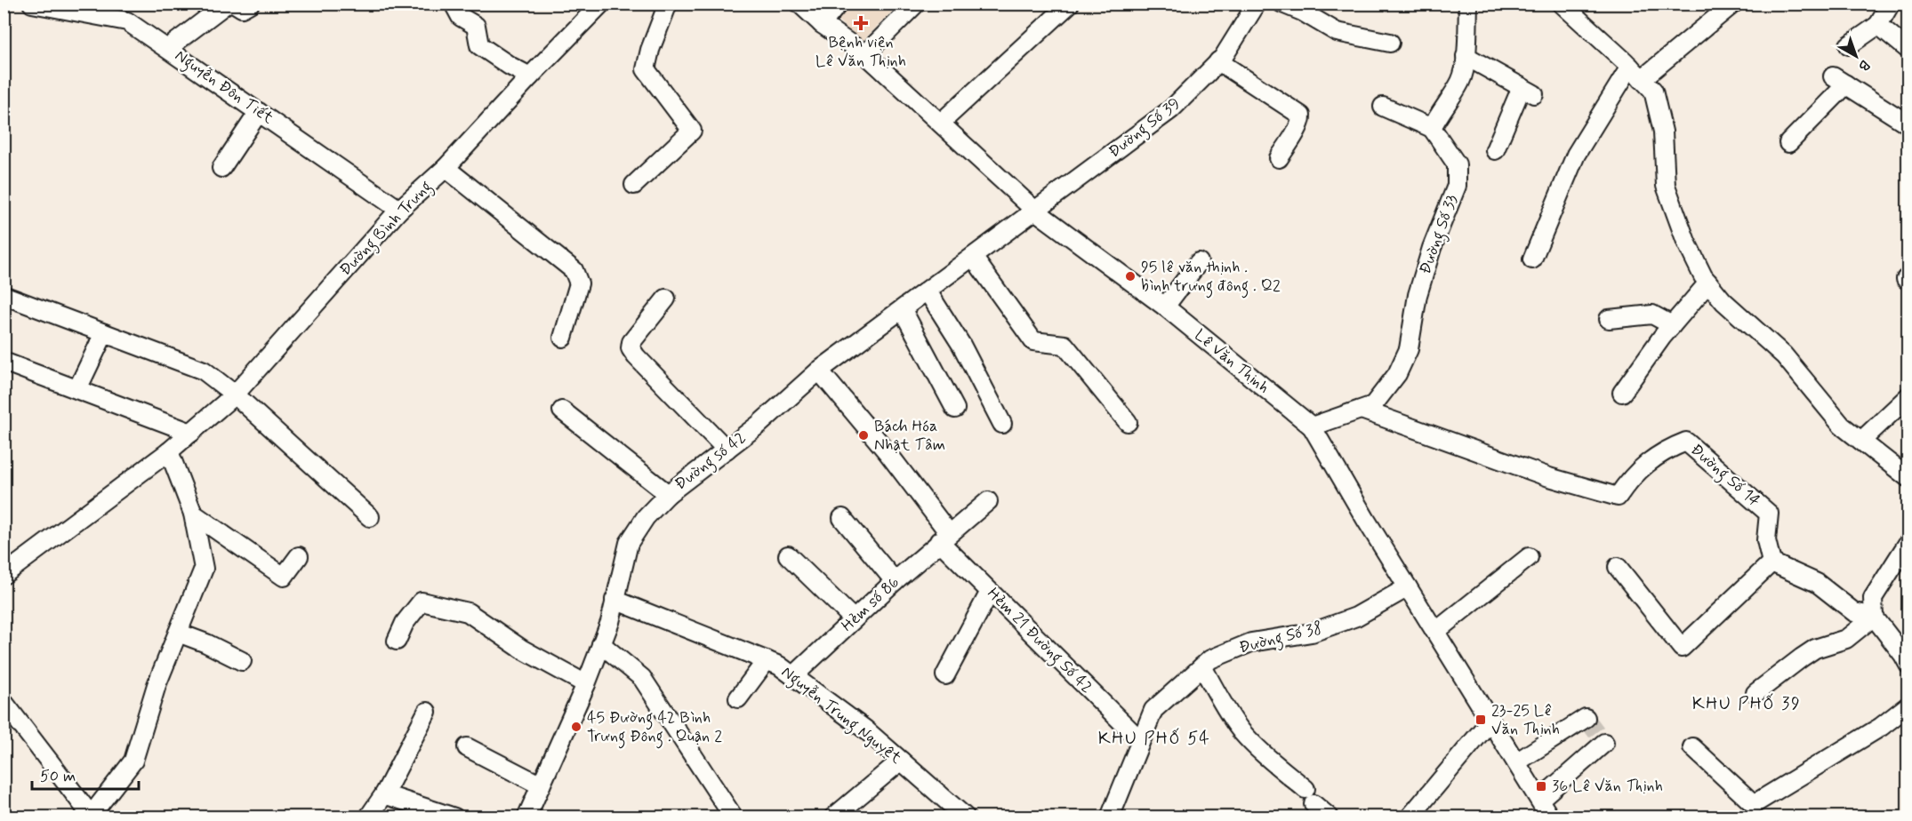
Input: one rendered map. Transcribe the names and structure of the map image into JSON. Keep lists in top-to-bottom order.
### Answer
{
  "streets": {
    "street": [
      "Nguyễn Đôn Tiết",
      "Đường Số 39",
      "Đường Bình Trưng",
      "Đường Số 33",
      "Lê Văn Thịnh",
      "Đường số 42",
      "Đường Số 14",
      "Hẻm số 86",
      "Đường Số 38",
      "Hẻm 21 Đường Số 42",
      "Nguyễn Trung Nguyệt"
    ]
  },
  "crossings": [
    ["Nguyễn Đôn Tiết", "Đường Bình Trưng"],
    ["Đường Số 39", "Lê Văn Thịnh"],
    ["Đường Số 39", "Đường số 42"],
    ["Đường Số 33", "Lê Văn Thịnh"],
    ["Đường Số 33", "Đường Số 14"],
    ["Lê Văn Thịnh", "Đường số 42"],
    ["Lê Văn Thịnh", "Đường Số 38"],
    ["Đường số 42", "Hẻm 21 Đường Số 42"],
    ["Đường số 42", "Nguyễn Trung Nguyệt"],
    ["Hẻm số 86", "Hẻm 21 Đường Số 42"],
    ["Hẻm số 86", "Nguyễn Trung Nguyệt"],
    ["Đường Số 38", "Hẻm 21 Đường Số 42"]
  ],
  "districts": ["KHU PHỐ 39", "KHU PHỐ 54"],
  "places": {
    "health": ["Bệnh viện Lê Văn Thịnh"],
    "other": ["95 lê văn thịnh . bình trưng đông . Q2", "Bách Hóa Nhật Tâm", "45 Đường 42 Bình Trưng Đông . Quận 2"],
    "transit": ["23-25 Lê Văn Thịnh", "36 Lê Văn Thịnh"]
  },
  "scale_bar": "50 m",
  "north": "bottom right"
}
